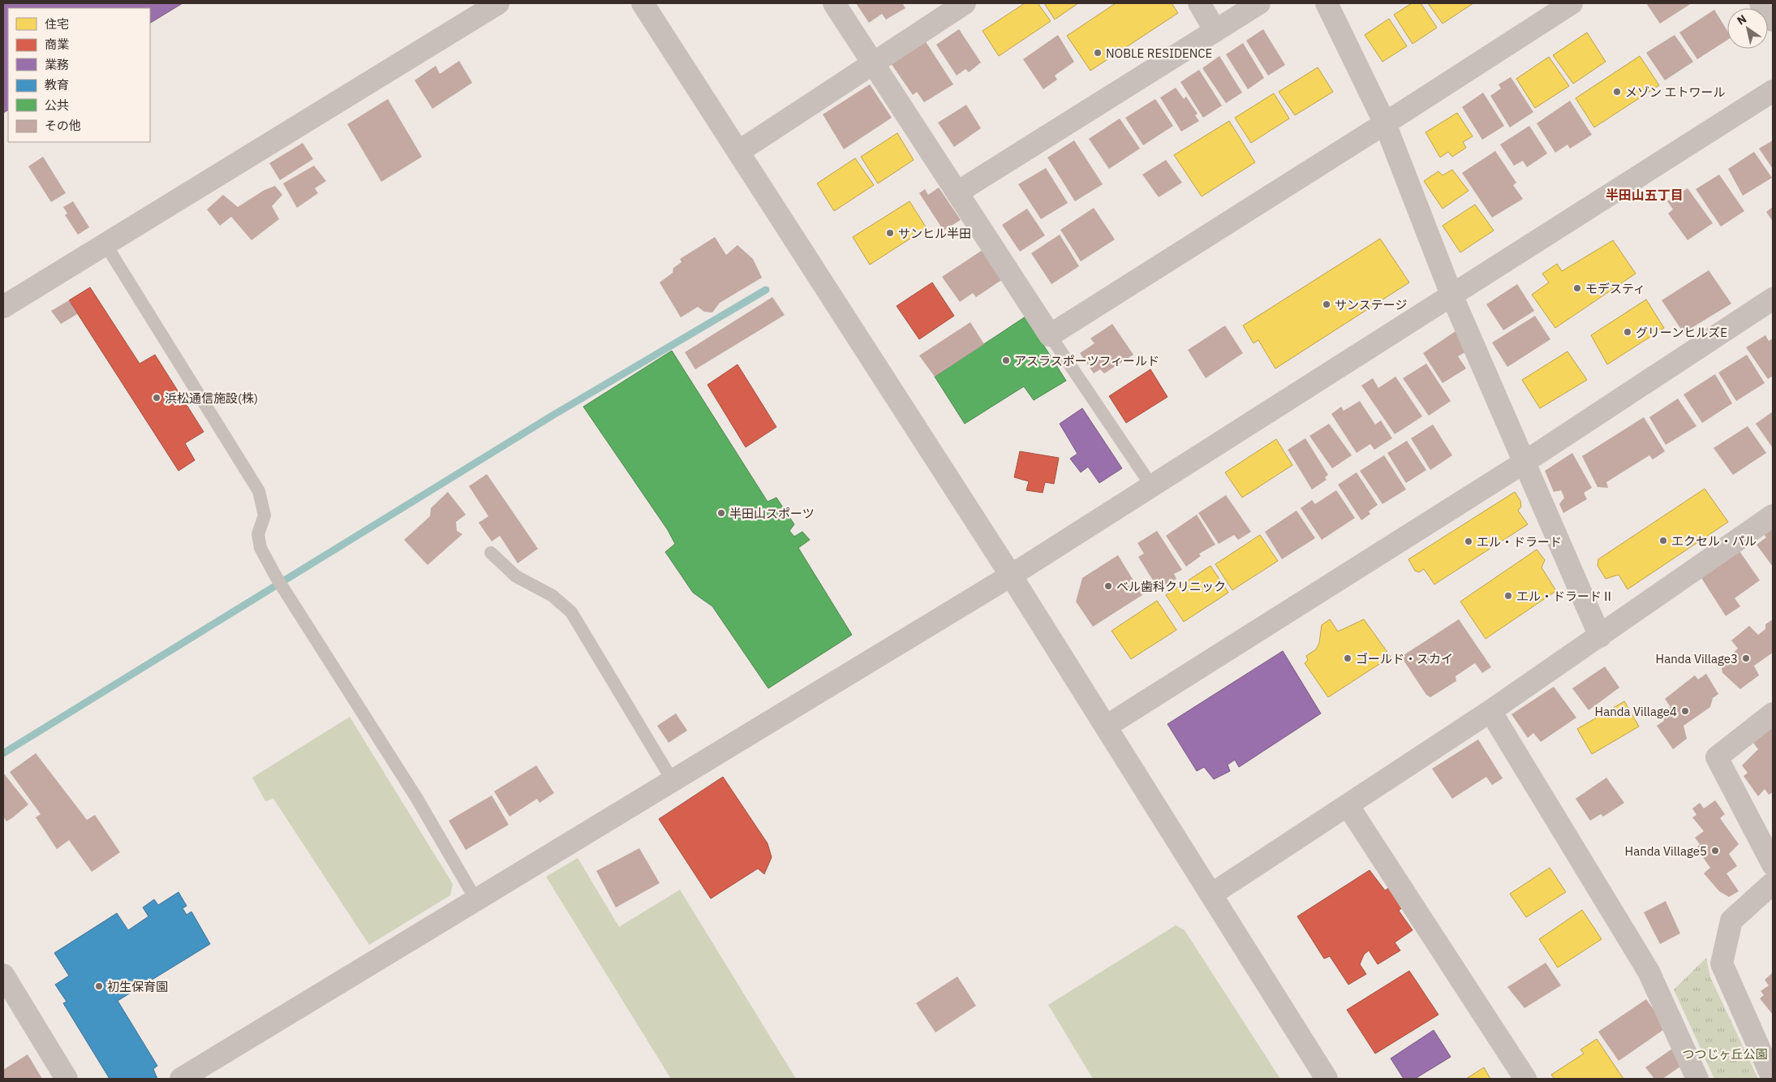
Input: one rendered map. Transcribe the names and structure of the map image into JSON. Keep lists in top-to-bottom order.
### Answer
{
  "districts": ["半田山五丁目"],
  "parks": ["つつじヶ丘公園"],
  "places": [
    "NOBLE RESIDENCE",
    "メゾン エトワール",
    "サンヒル半田",
    "モデスティ",
    "サンステージ",
    "グリーンヒルズE",
    "アスラスポーツフィールド",
    "浜松通信施設(株)",
    "半田山スポーツ",
    "エクセル・パル",
    "エル・ドラード",
    "ベル歯科クリニック",
    "エル・ドラードⅡ",
    "ゴールド・スカイ",
    "Handa Village3",
    "Handa Village4",
    "Handa Village5",
    "初生保育園"
  ],
  "legend": [
    "住宅",
    "商業",
    "業務",
    "教育",
    "公共",
    "その他"
  ],
  "north": "top left"
}
